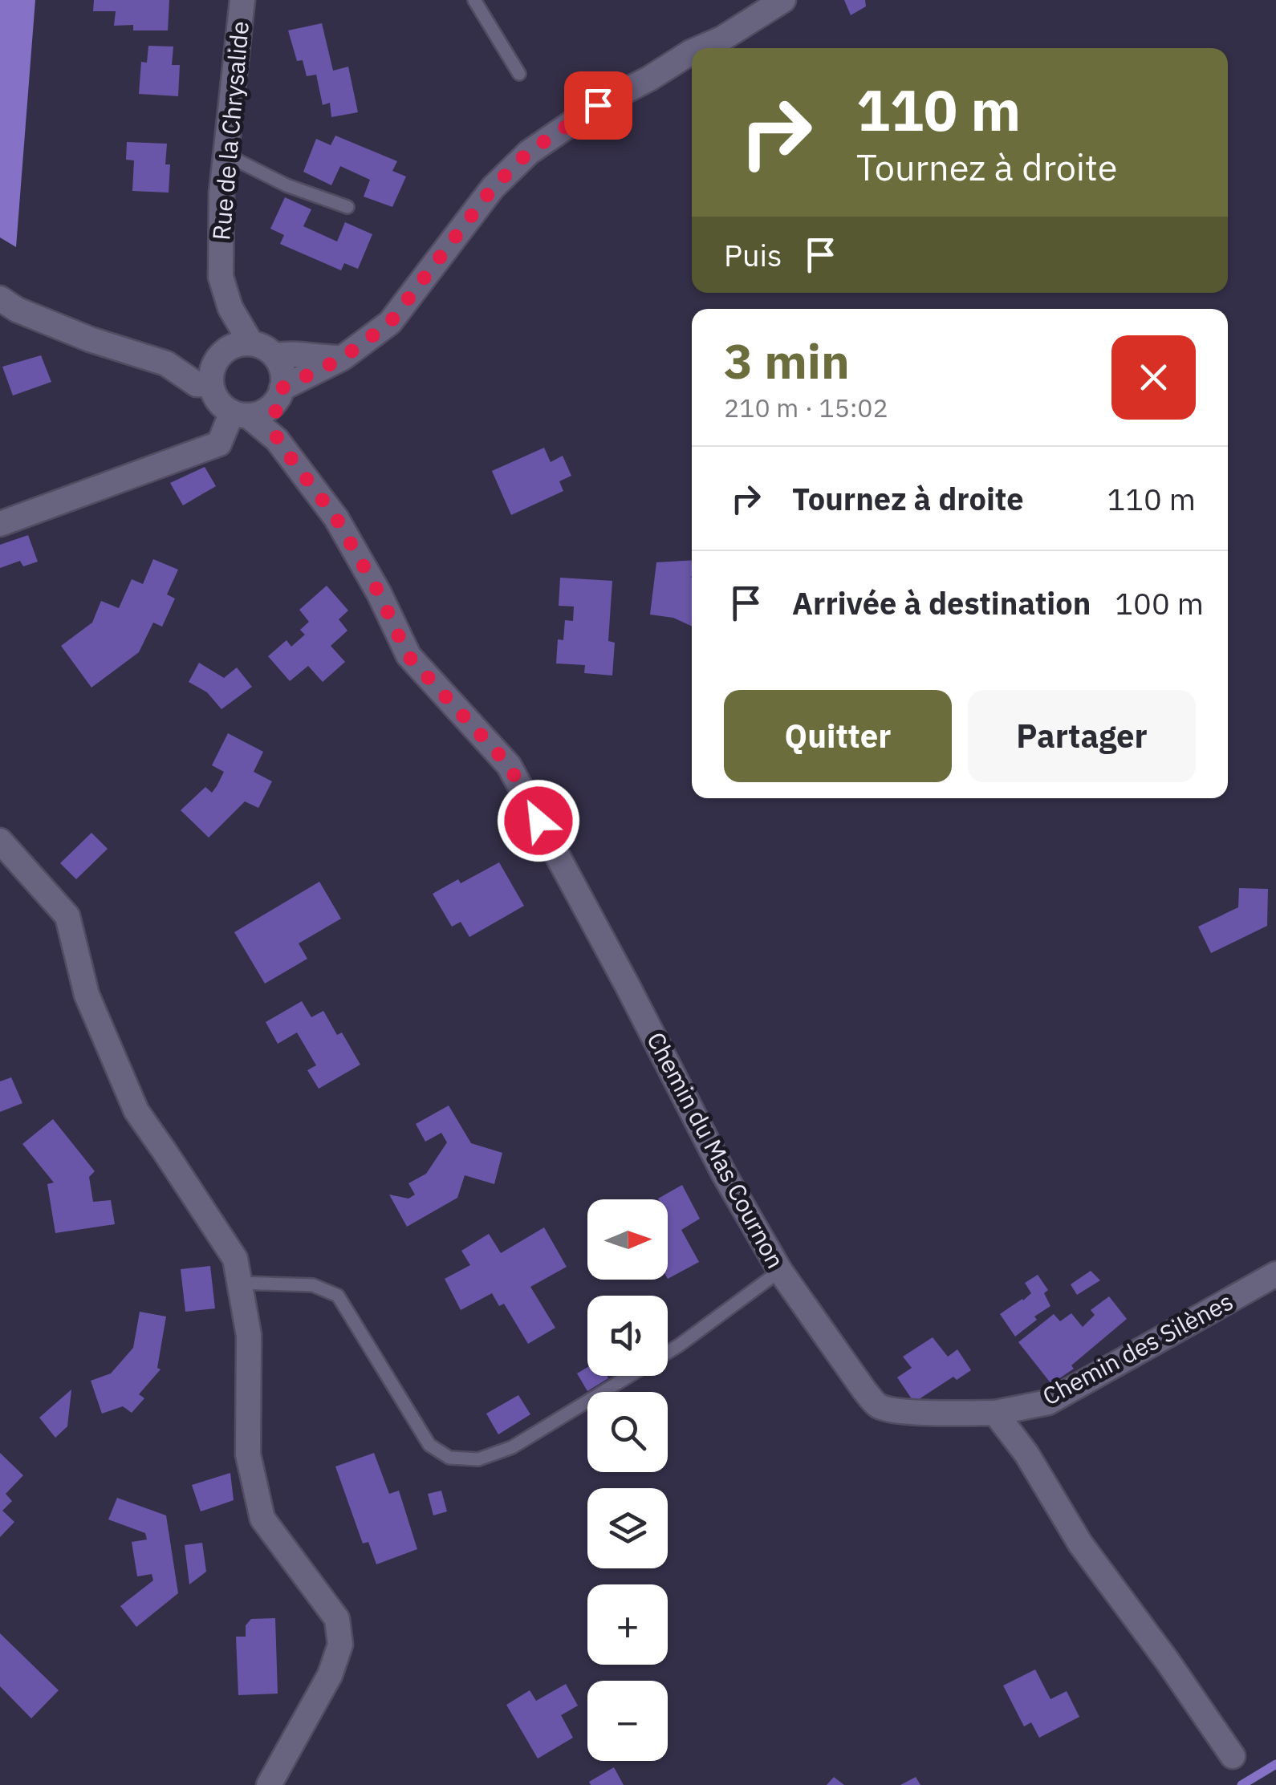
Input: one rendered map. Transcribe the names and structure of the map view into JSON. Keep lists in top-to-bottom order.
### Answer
{
  "streets": {
    "street": ["Rue de la Chrysalide", "Chemin du Mas Cournon", "Chemin des Silènes"]
  },
  "crossings": [
    ["Rue de la Chrysalide", "Chemin du Mas Cournon"],
    ["Chemin du Mas Cournon", "Chemin des Silènes"]
  ],
  "north": "right",
  "page": {
    "turn": ["110 m", "Tournez à droite"],
    "then": "Puis",
    "heading": ["3 min", "210 m · 15:02"],
    "list": [
      {
        "name": "Tournez à droite",
        "value": "110 m"
      },
      {
        "name": "Arrivée à destination",
        "value": "100 m"
      }
    ],
    "buttons": ["Quitter", "Partager"],
    "map_buttons": ["+", "−"]
  }
}
